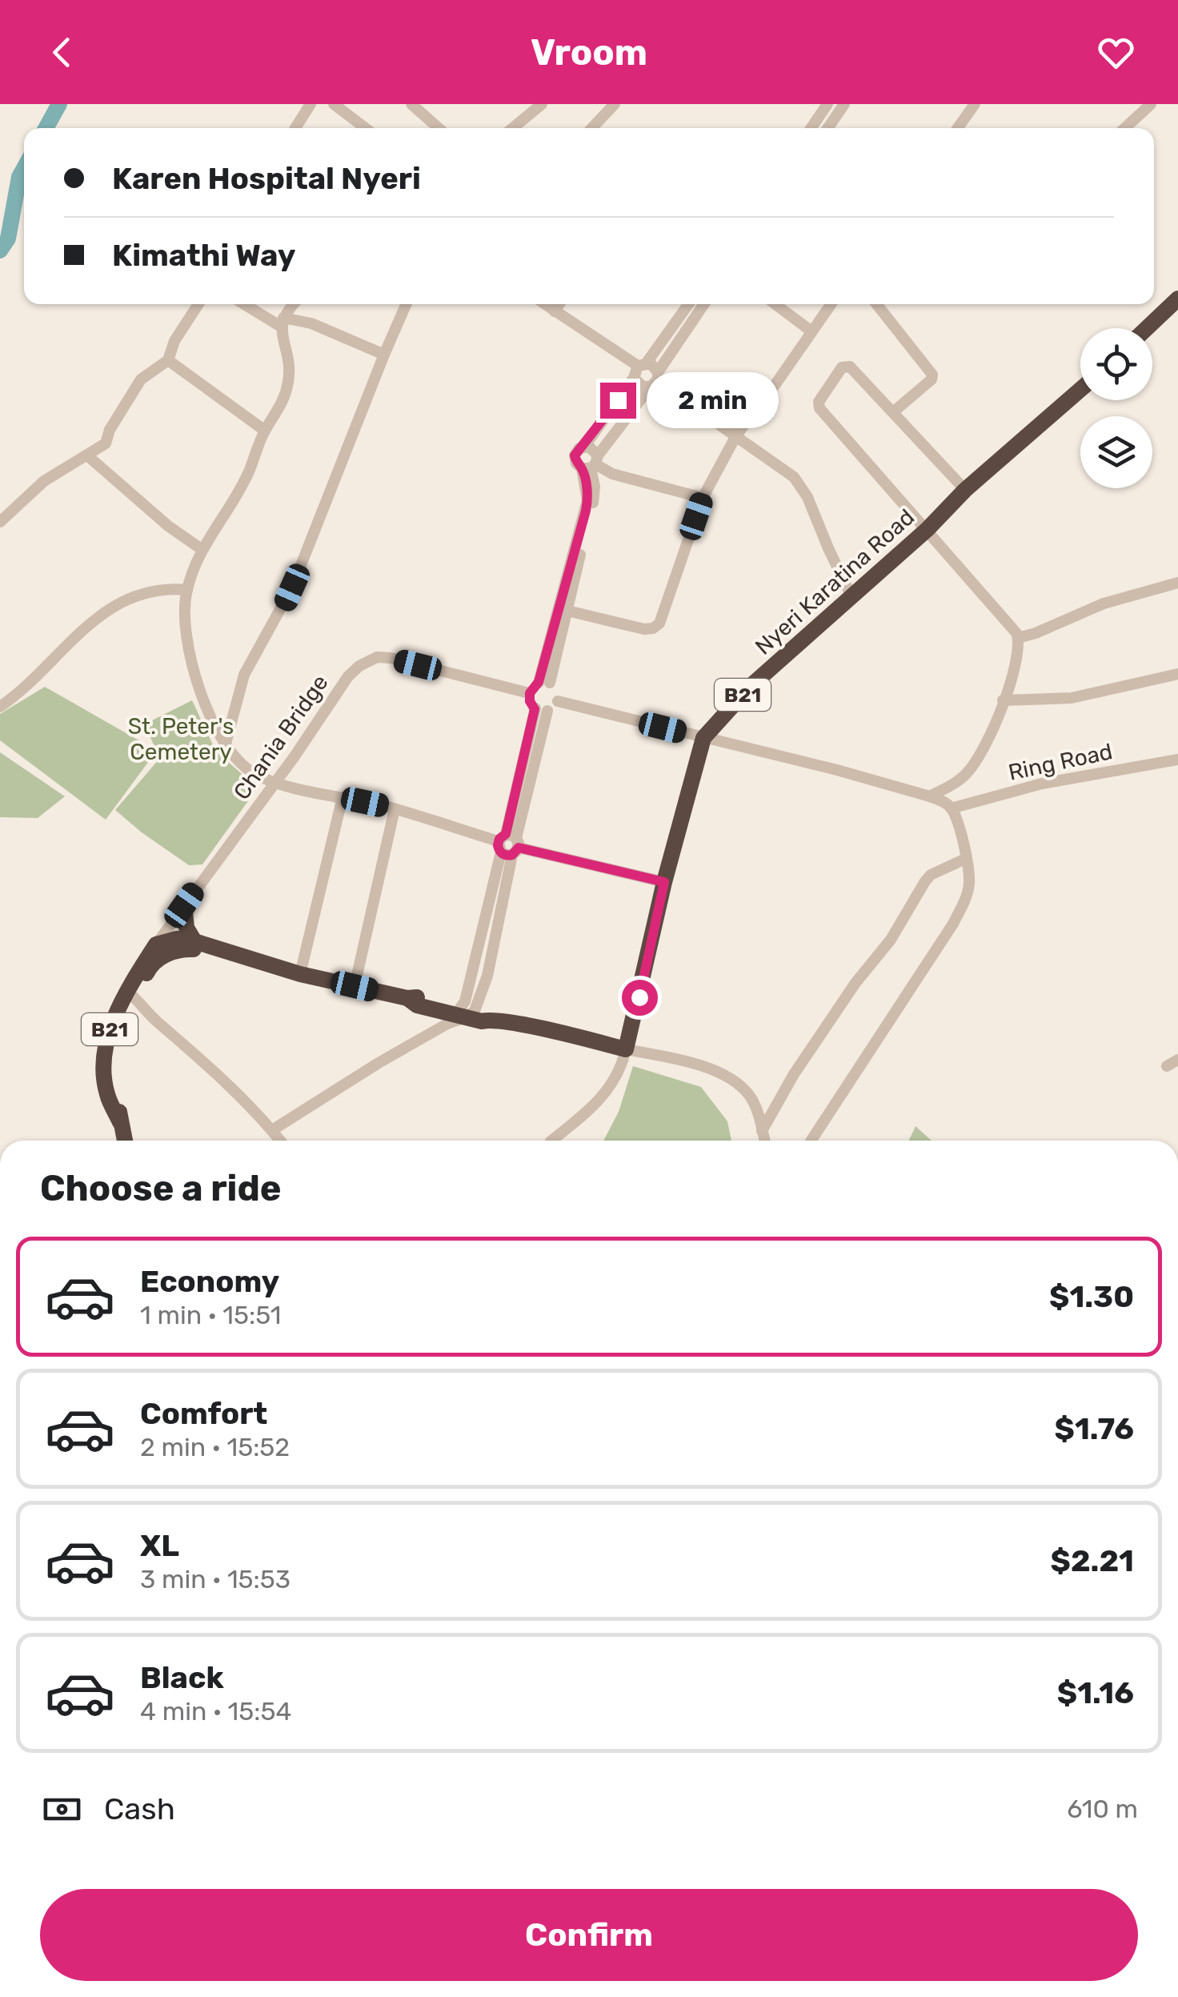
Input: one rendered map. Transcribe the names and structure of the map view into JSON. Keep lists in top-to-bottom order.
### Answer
{
  "streets": {
    "highway": ["Nyeri Karatina Road", "B21"],
    "street": ["Chania Bridge", "Ring Road"]
  },
  "crossings": [
    ["B21", "Chania Bridge"]
  ],
  "parks": ["St. Peter's Cemetery"],
  "page": {
    "header": "Vroom",
    "banner": ["Karen Hospital Nyeri", "Kimathi Way"],
    "bubble": "2 min",
    "heading": "Choose a ride",
    "list": [
      {
        "name": "Economy",
        "note": "1 min · 15:51",
        "value": "$1.30"
      },
      {
        "name": "Comfort",
        "note": "2 min · 15:52",
        "value": "$1.76"
      },
      {
        "name": "XL",
        "note": "3 min · 15:53",
        "value": "$2.21"
      },
      {
        "name": "Black",
        "note": "4 min · 15:54",
        "value": "$1.16"
      }
    ],
    "pay": ["Cash", "610 m"],
    "buttons": "Confirm"
  }
}
